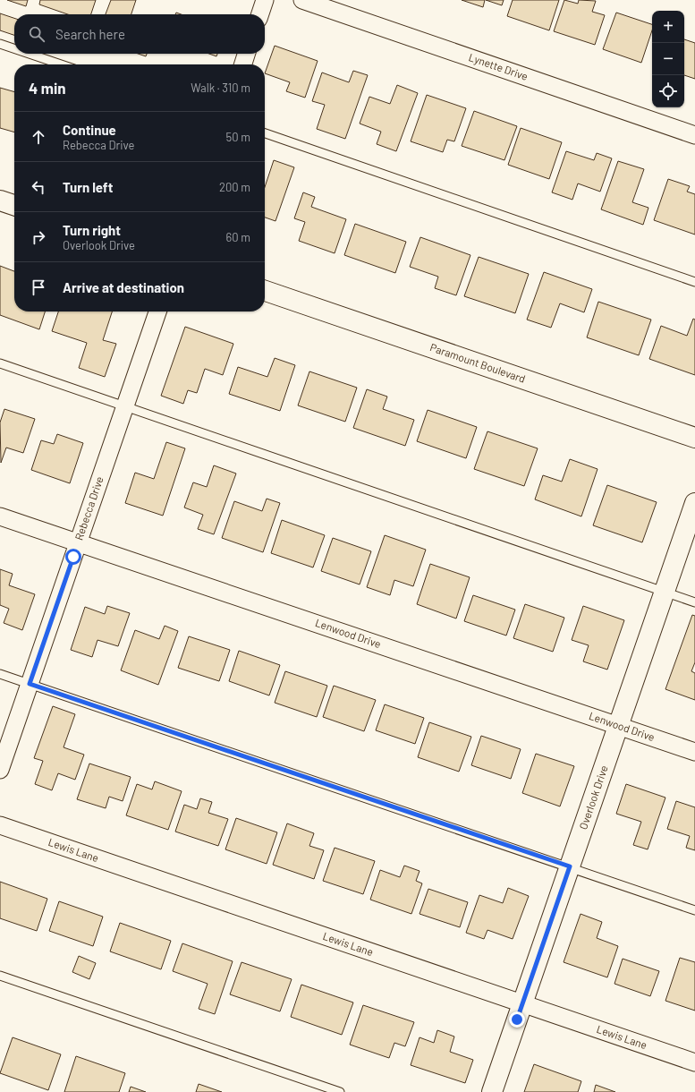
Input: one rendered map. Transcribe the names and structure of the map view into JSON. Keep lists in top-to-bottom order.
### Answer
{
  "streets": {
    "street": [
      "Lynette Drive",
      "Paramount Boulevard",
      "Rebecca Drive",
      "Lenwood Drive",
      "Overlook Drive",
      "Lewis Lane"
    ]
  },
  "crossings": [
    ["Rebecca Drive", "Lenwood Drive"],
    ["Lenwood Drive", "Overlook Drive"],
    ["Overlook Drive", "Lewis Lane"]
  ],
  "page": {
    "map_buttons": ["+", "−"],
    "search": "Search here",
    "heading": ["4 min", "Walk · 310 m"],
    "list": [
      ["Continue", "Rebecca Drive", "50 m"],
      ["Turn left", "200 m"],
      ["Turn right", "Overlook Drive", "60 m"],
      "Arrive at destination"
    ]
  }
}
